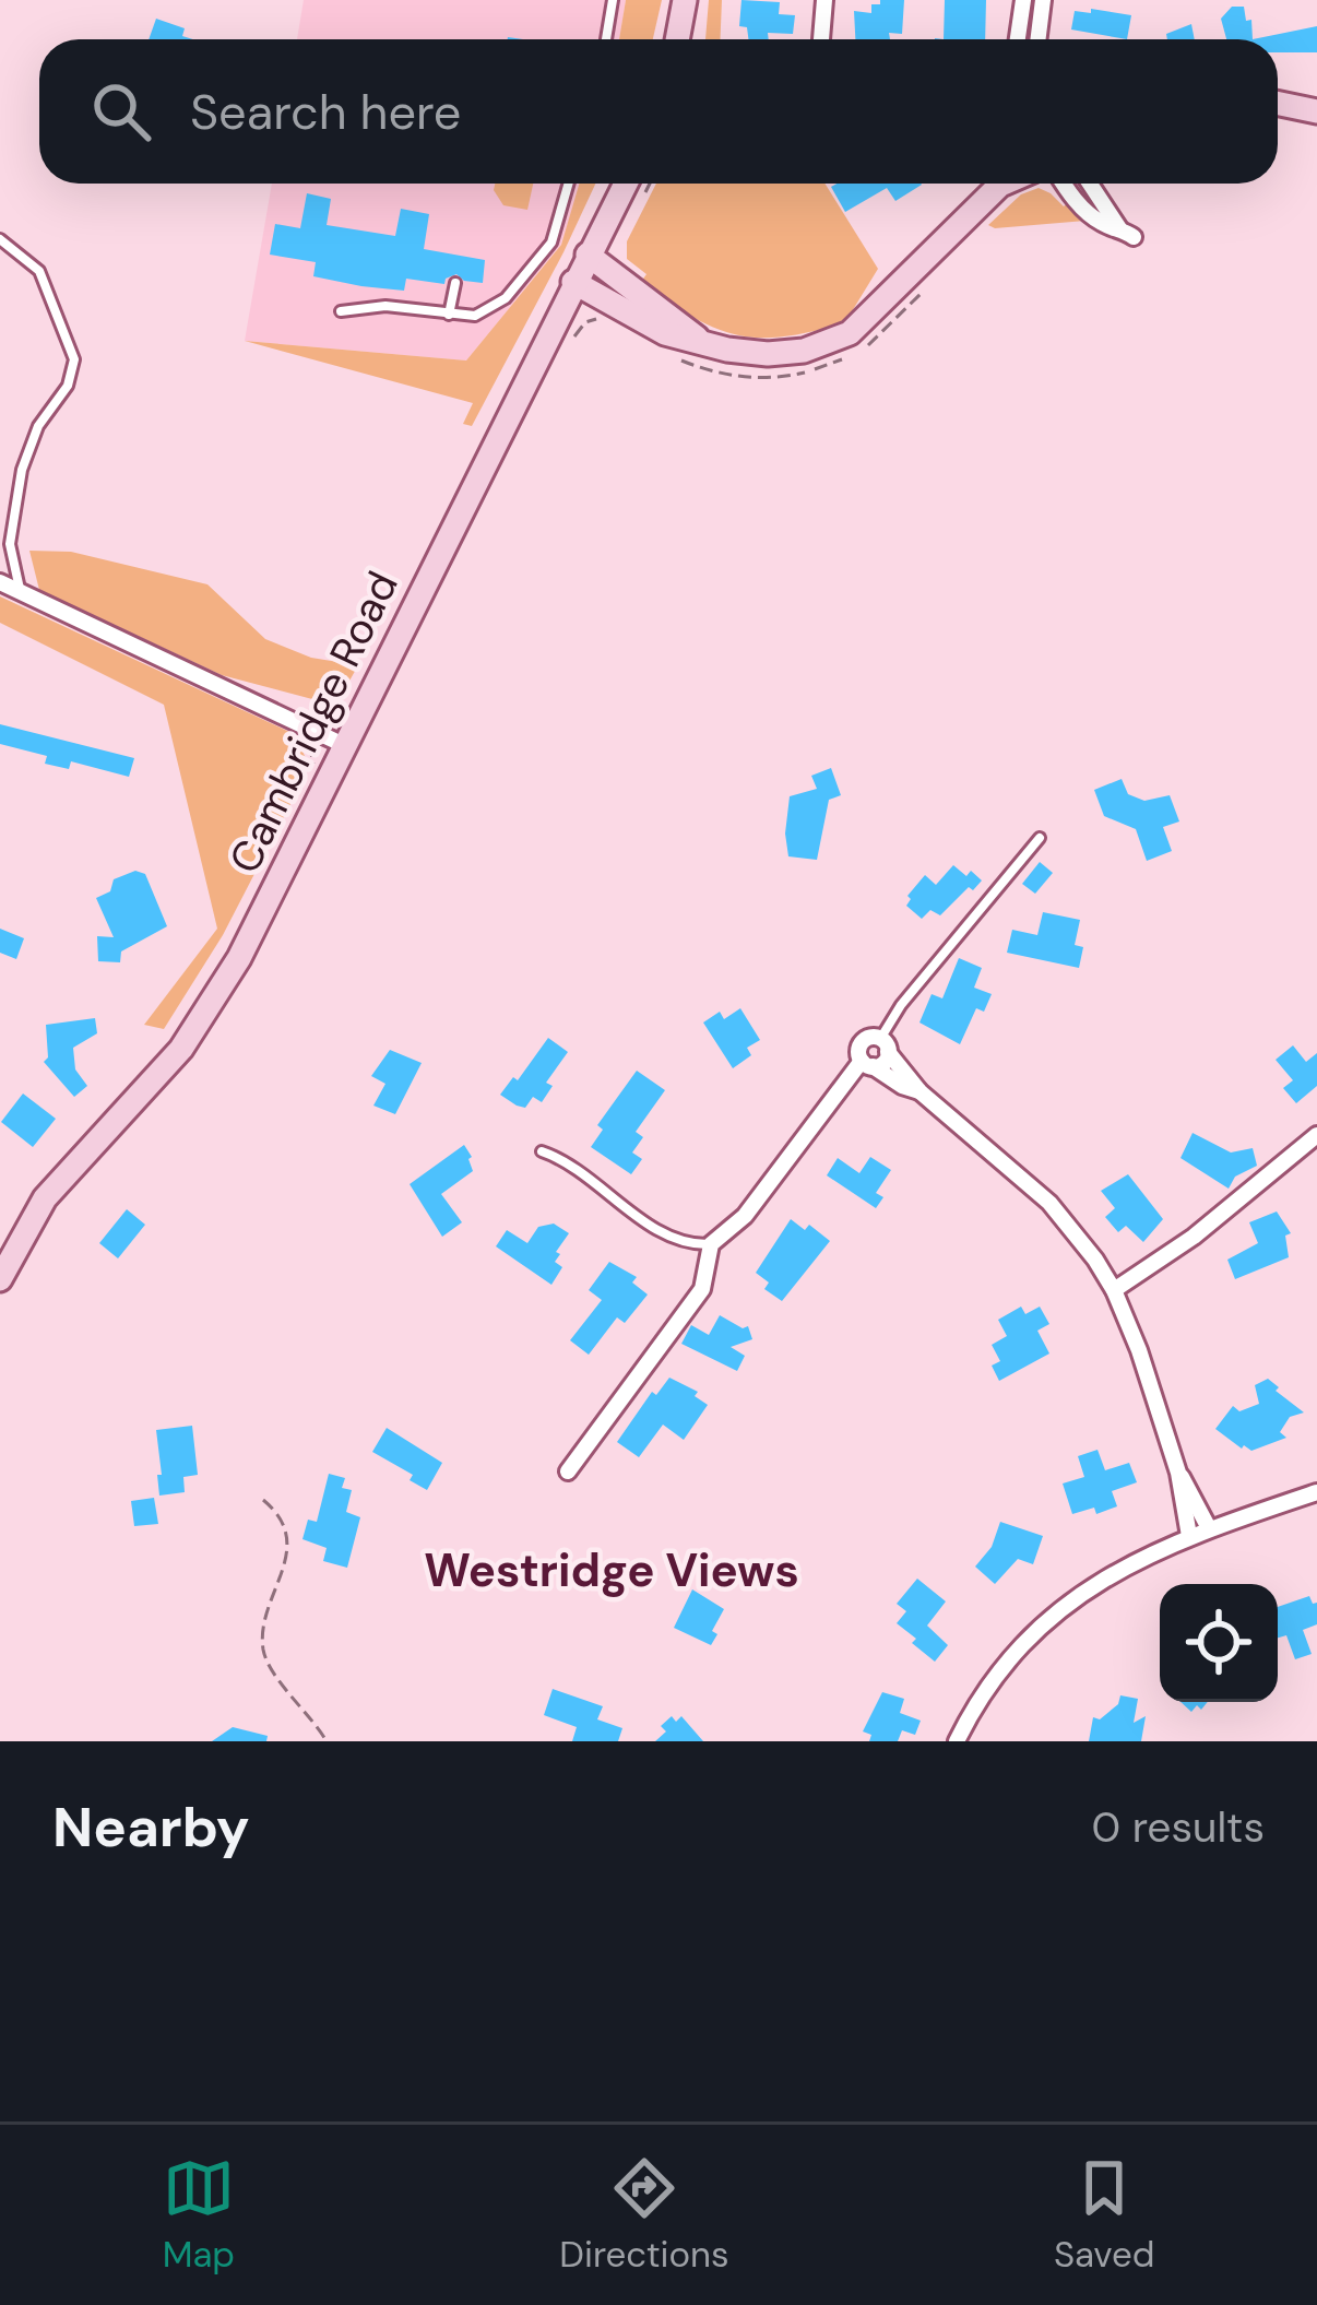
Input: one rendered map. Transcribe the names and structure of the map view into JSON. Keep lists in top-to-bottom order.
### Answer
{
  "streets": {
    "main road": ["Cambridge Road"]
  },
  "districts": ["Westridge Views"],
  "page": {
    "search": "Search here",
    "heading": ["Nearby", "0 results"],
    "nav": ["Map", "Directions", "Saved"]
  }
}
